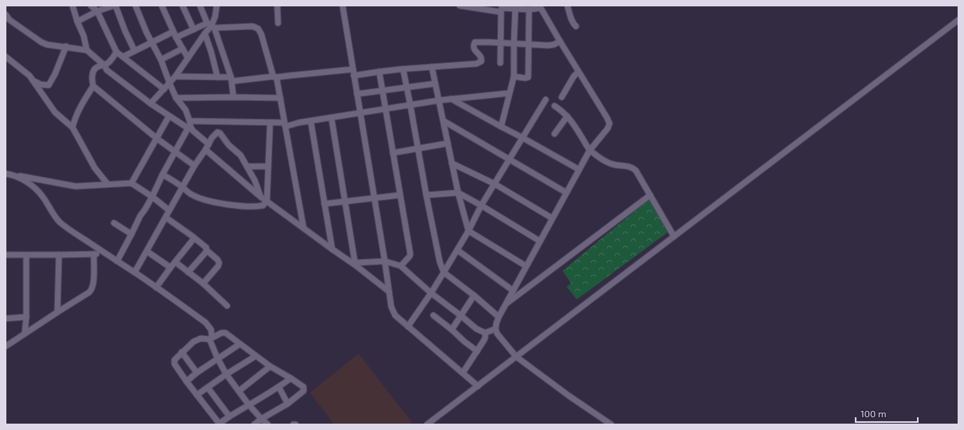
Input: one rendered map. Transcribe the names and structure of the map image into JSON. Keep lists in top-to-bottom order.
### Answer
{
  "scale_bar": "100 m"
}
